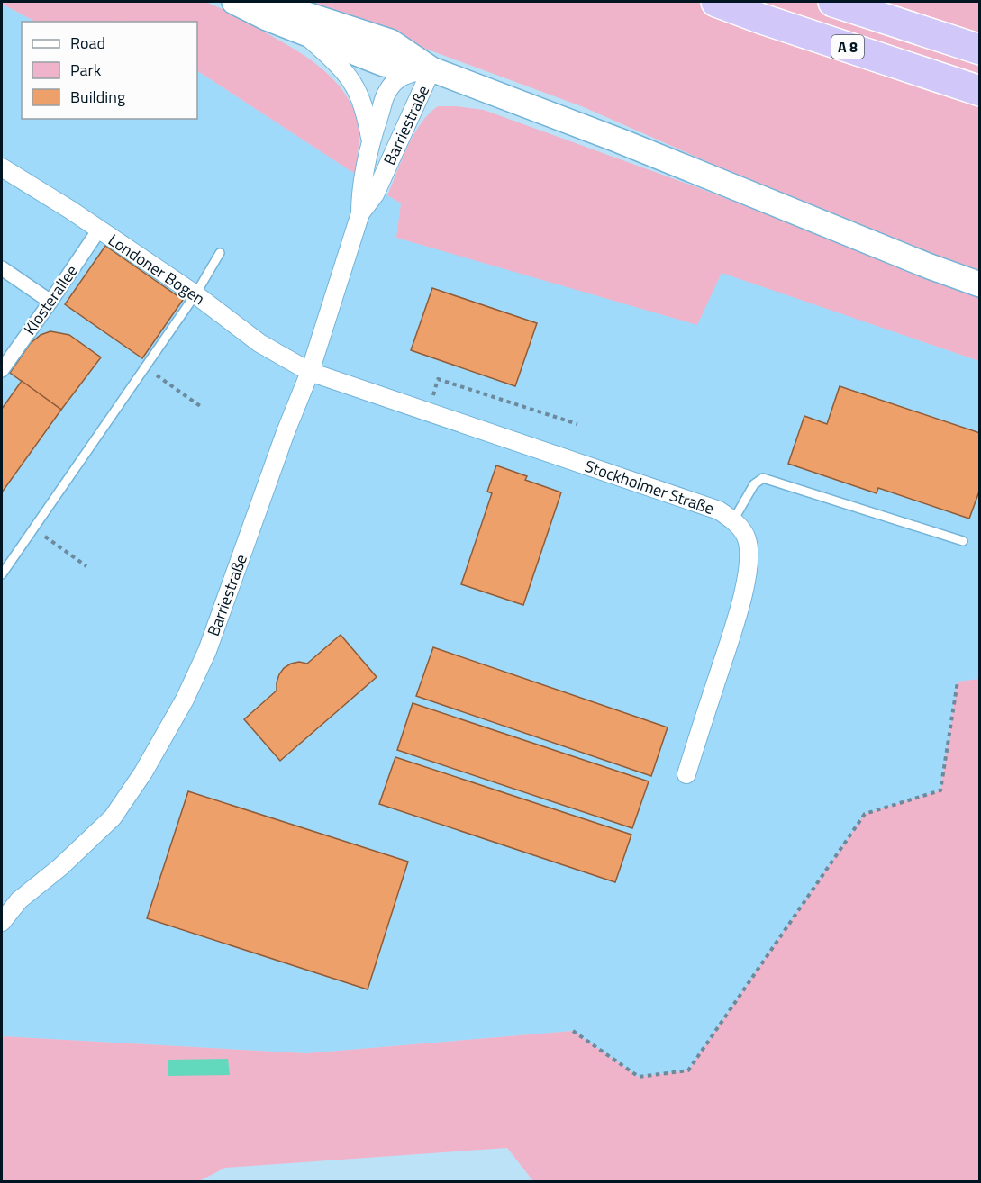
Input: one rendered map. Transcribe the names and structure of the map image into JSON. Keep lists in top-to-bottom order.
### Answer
{
  "streets": {
    "highway": ["A 8"],
    "street": [
      "Barriestraße",
      "Londoner Bogen",
      "Klosterallee",
      "Stockholmer Straße"
    ]
  },
  "crossings": [
    ["Barriestraße", "Londoner Bogen"],
    ["Barriestraße", "Stockholmer Straße"],
    ["Londoner Bogen", "Klosterallee"],
    ["Londoner Bogen", "Stockholmer Straße"]
  ],
  "legend": ["Road", "Park", "Building"]
}
